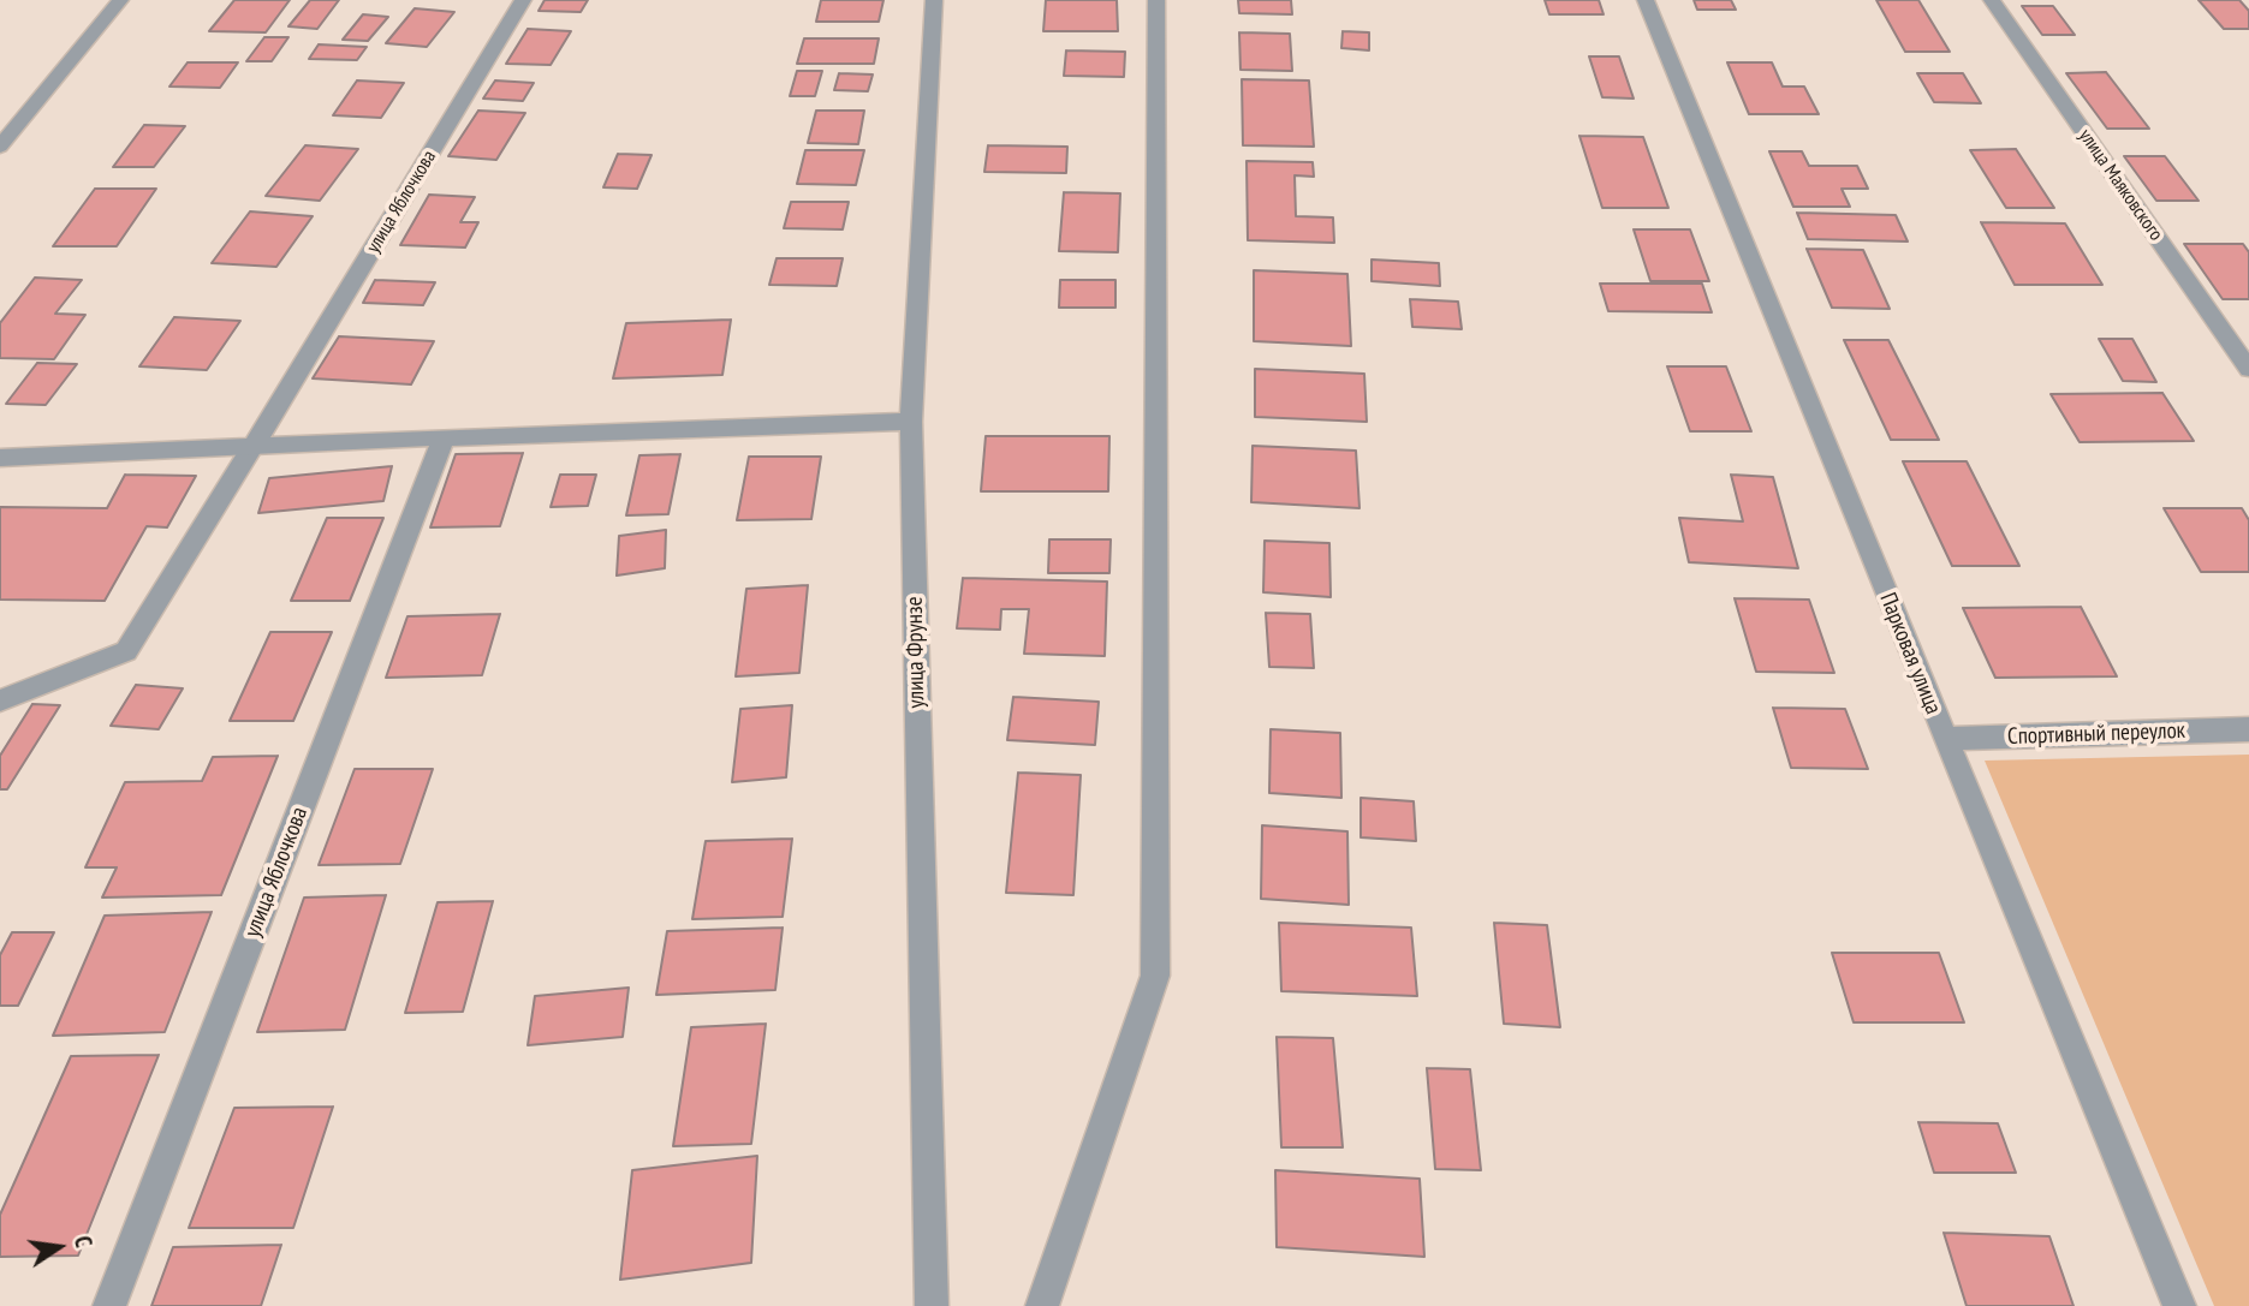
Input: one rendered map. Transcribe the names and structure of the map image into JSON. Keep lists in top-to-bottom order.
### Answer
{
  "streets": {
    "street": [
      "улица Маяковского",
      "улица Яблочкова",
      "улица Фрунзе",
      "Парковая улица",
      "Спортивный переулок"
    ]
  },
  "crossings": [
    ["Парковая улица", "Спортивный переулок"]
  ],
  "north": "right"
}
